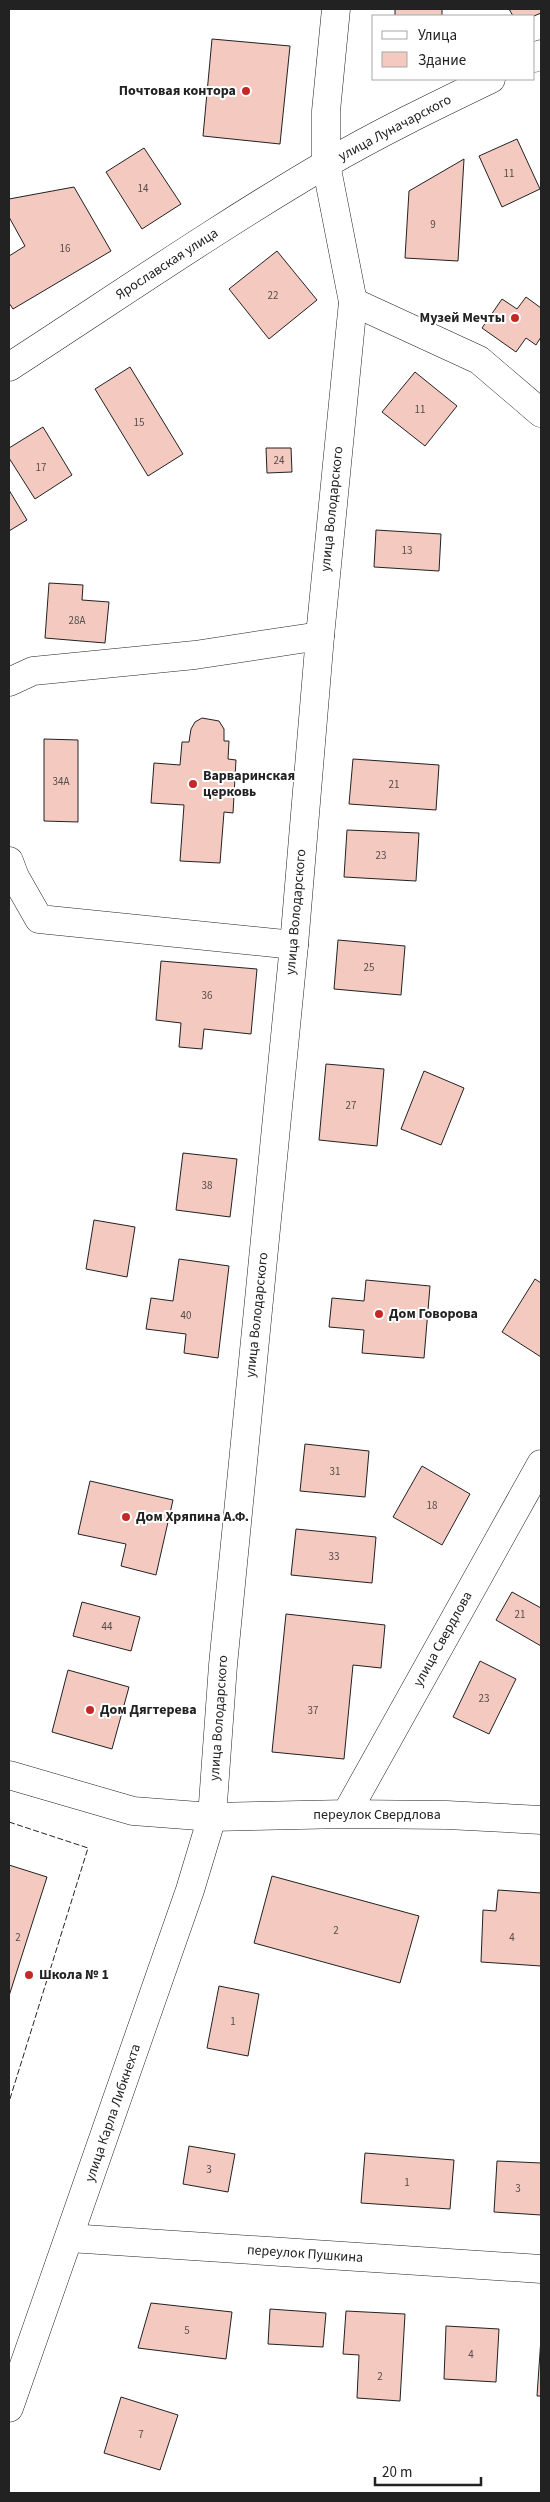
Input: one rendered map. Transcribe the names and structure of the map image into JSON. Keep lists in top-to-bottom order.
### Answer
{
  "streets": {
    "street": [
      "улица Луначарского",
      "Ярославская улица",
      "улица Володарского",
      "улица Свердлова",
      "переулок Свердлова",
      "улица Карла Либкнехта",
      "переулок Пушкина"
    ]
  },
  "crossings": [
    ["улица Луначарского", "Ярославская улица"],
    ["улица Луначарского", "улица Володарского"],
    ["Ярославская улица", "улица Володарского"],
    ["улица Володарского", "переулок Свердлова"],
    ["улица Володарского", "улица Карла Либкнехта"],
    ["улица Свердлова", "переулок Свердлова"],
    ["переулок Свердлова", "улица Карла Либкнехта"],
    ["улица Карла Либкнехта", "переулок Пушкина"]
  ],
  "places": [
    "Почтовая контора",
    "Музей Мечты",
    "Варваринская церковь",
    "Дом Говорова",
    "Дом Хряпина А.Ф.",
    "Дом Дягтерева",
    "Школа № 1"
  ],
  "house_numbers": [
    "11",
    "14",
    "9",
    "16",
    "22",
    "11",
    "15",
    "24",
    "17",
    "13",
    "28А",
    "34А",
    "21",
    "23",
    "25",
    "36",
    "27",
    "38",
    "40",
    "31",
    "18",
    "33",
    "21",
    "44",
    "23",
    "37",
    "2",
    "2",
    "4",
    "1",
    "3",
    "1",
    "3",
    "5",
    "4",
    "2",
    "7"
  ],
  "legend": ["Улица", "Здание"],
  "scale_bar": "20 m"
}
